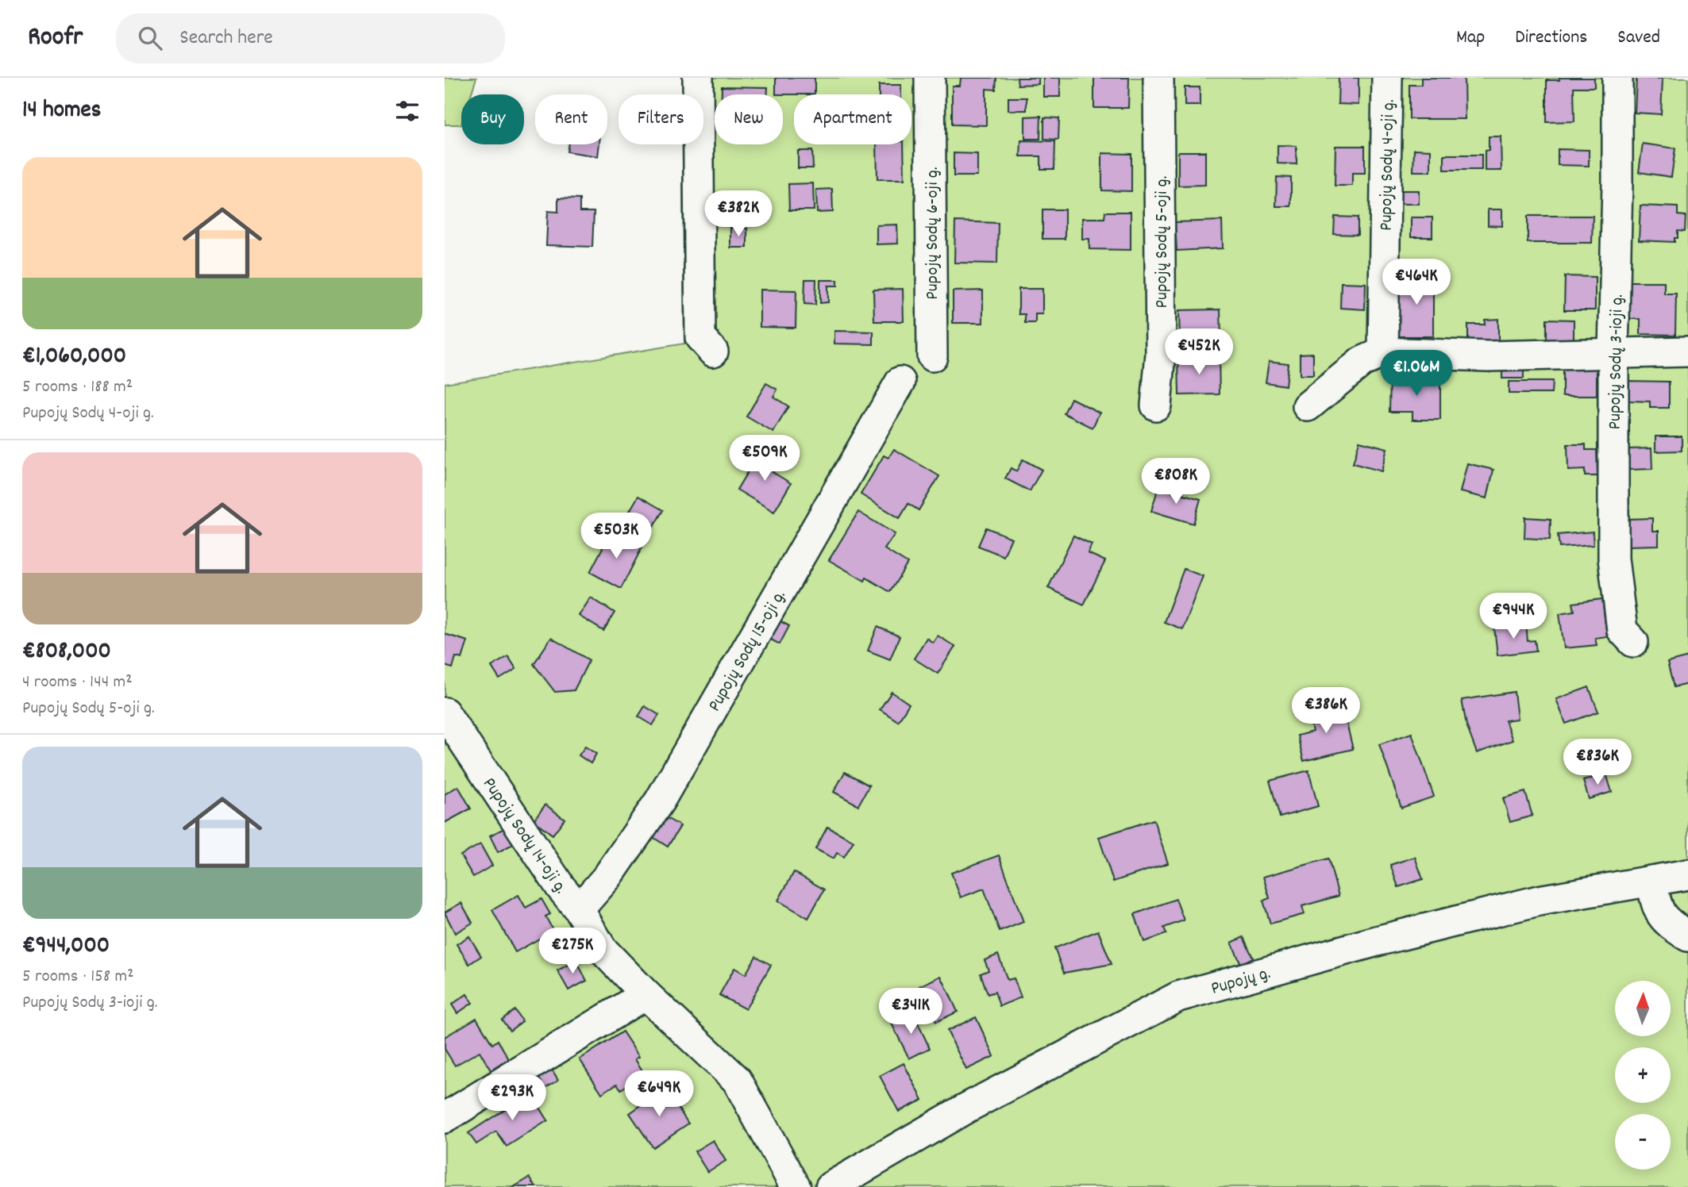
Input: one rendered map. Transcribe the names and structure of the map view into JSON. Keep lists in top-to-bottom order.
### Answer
{
  "streets": {
    "street": [
      "Pupojų Sodų 4-oji g.",
      "Pupojų Sodų 6-oji g.",
      "Pupojų Sodų 5-oji g.",
      "Pupojų Sodų 3-ioji g.",
      "Pupojų Sodų 15-oji g.",
      "Pupojų Sodų 14-oji g.",
      "Pupojų g."
    ]
  },
  "crossings": [
    ["Pupojų Sodų 15-oji g.", "Pupojų Sodų 14-oji g."]
  ],
  "north": "top",
  "page": {
    "header": "Roofr",
    "search": "Search here",
    "nav": ["Map", "Directions", "Saved"],
    "heading": "14 homes",
    "chip": [
      "Buy",
      "Rent",
      "Filters",
      "New",
      "Apartment"
    ],
    "list": [
      {
        "name": "€1,060,000",
        "note": "5 rooms · 188 m² · Pupojų Sodų 4-oji g."
      },
      {
        "name": "€808,000",
        "note": "4 rooms · 144 m² · Pupojų Sodų 5-oji g."
      },
      {
        "name": "€944,000",
        "note": "5 rooms · 158 m² · Pupojų Sodų 3-ioji g."
      }
    ],
    "price": [
      "€382K",
      "€464K",
      "€452K",
      "€1.06M",
      "€509K",
      "€808K",
      "€503K",
      "€944K",
      "€386K",
      "€836K",
      "€275K",
      "€341K",
      "€649K",
      "€293K"
    ],
    "map_buttons": ["+", "−"]
  }
}
